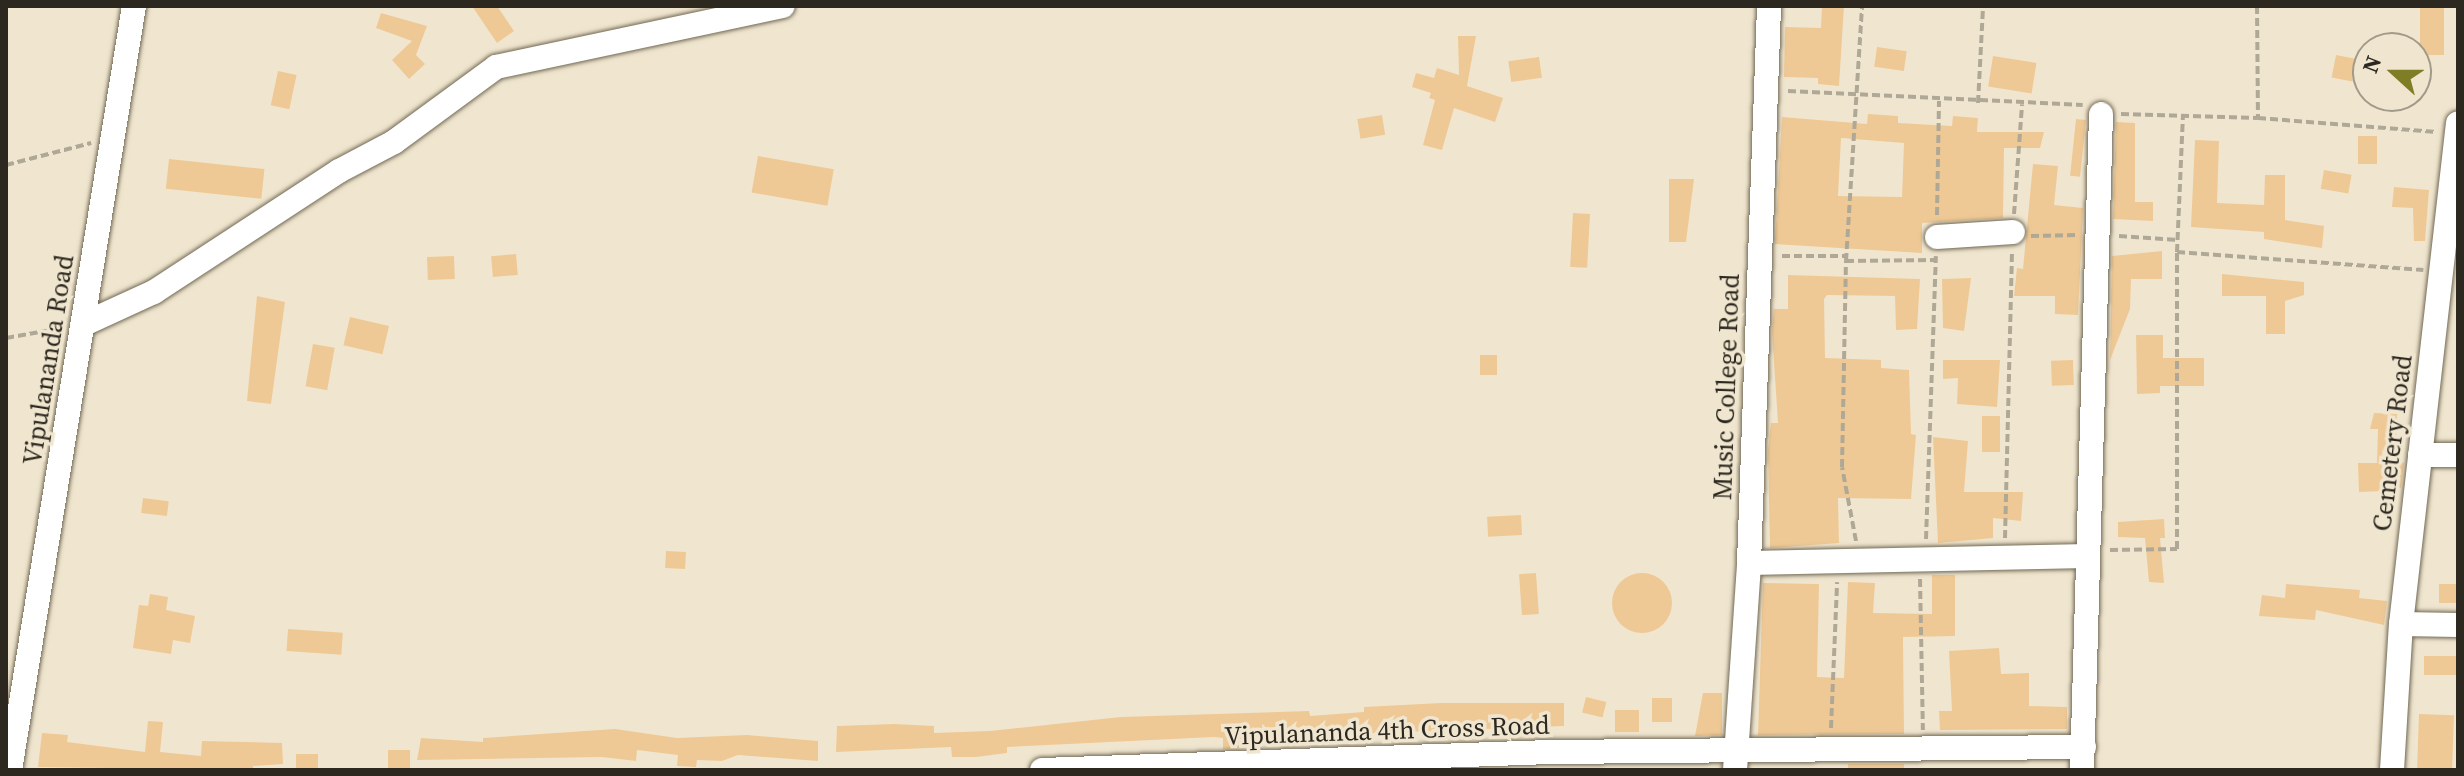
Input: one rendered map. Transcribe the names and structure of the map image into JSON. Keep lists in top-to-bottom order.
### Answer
{
  "streets": {
    "street": [
      "Vipulananda Road",
      "Music College Road",
      "Cemetery Road",
      "Vipulananda 4th Cross Road"
    ]
  },
  "crossings": [
    ["Music College Road", "Vipulananda 4th Cross Road"]
  ],
  "north": "left"
}
